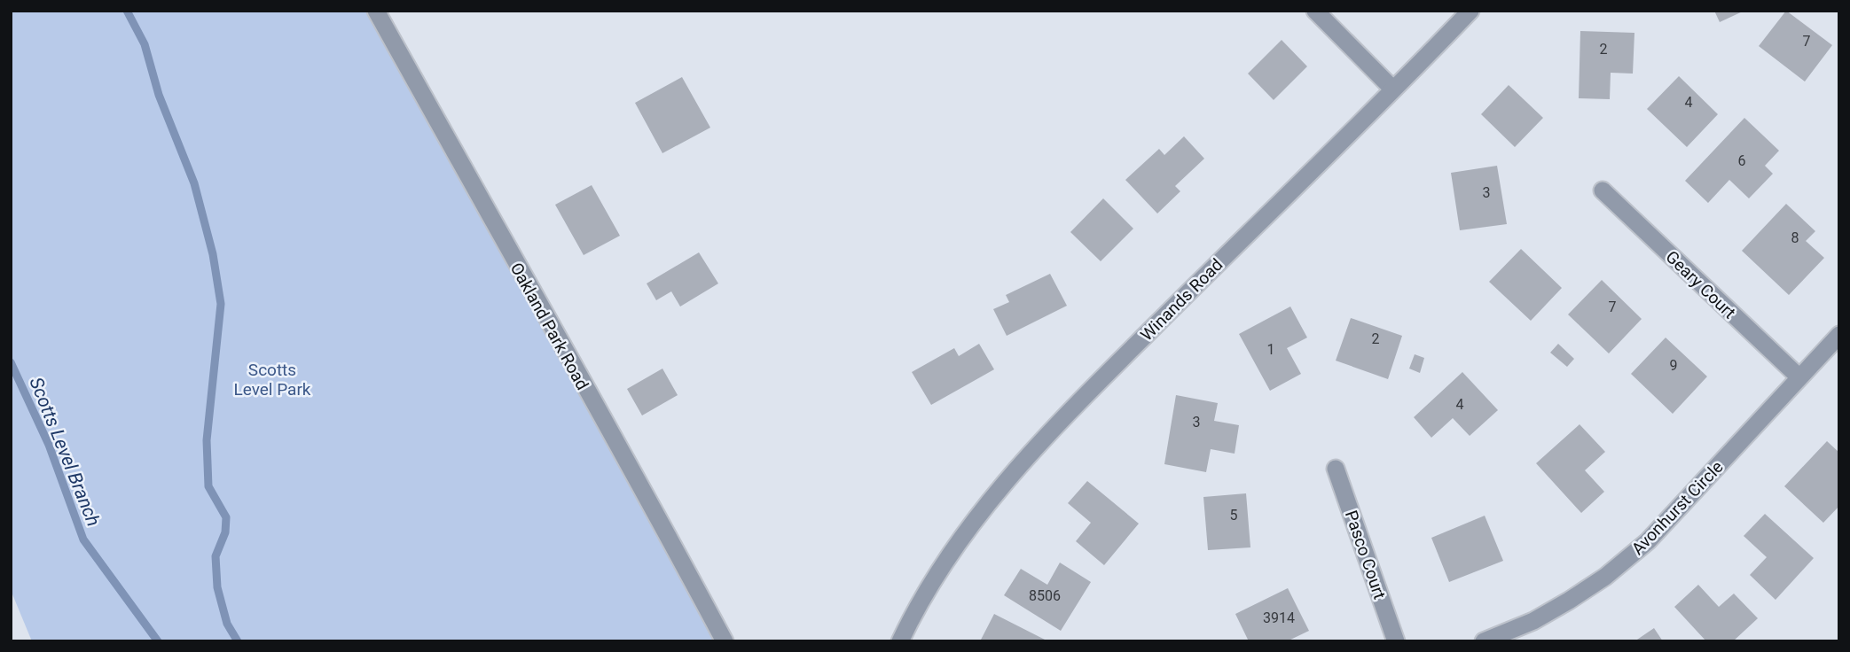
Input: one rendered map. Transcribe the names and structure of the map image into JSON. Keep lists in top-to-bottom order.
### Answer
{
  "streets": {
    "street": [
      "Geary Court",
      "Winands Road",
      "Oakland Park Road",
      "Avonhurst Circle",
      "Pasco Court"
    ]
  },
  "crossings": [
    ["Geary Court", "Avonhurst Circle"]
  ],
  "water": ["Scotts Level Branch"],
  "parks": ["Scotts Level Park"],
  "house_numbers": [
    "7",
    "2",
    "4",
    "6",
    "3",
    "8",
    "7",
    "2",
    "1",
    "9",
    "4",
    "3",
    "5",
    "8506",
    "3914"
  ]
}
